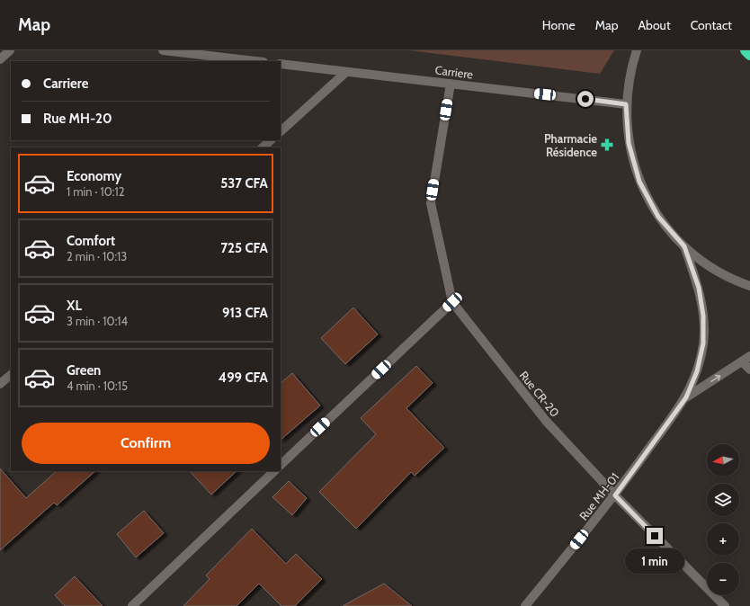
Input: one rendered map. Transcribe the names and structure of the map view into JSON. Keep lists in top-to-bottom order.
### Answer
{
  "streets": {
    "street": ["Carriere", "Rue CR-20", "Rue MH-01"]
  },
  "crossings": [
    ["Rue CR-20", "Rue MH-01"]
  ],
  "places": {
    "pharmacy": ["Pharmacie Résidence"]
  },
  "north": "left",
  "page": {
    "header": "Map",
    "nav": [
      "Home",
      "Map",
      "About",
      "Contact"
    ],
    "banner": ["Carriere", "Rue MH-20"],
    "list": [
      {
        "name": "Economy",
        "note": "1 min · 10:12",
        "value": "537 CFA"
      },
      {
        "name": "Comfort",
        "note": "2 min · 10:13",
        "value": "725 CFA"
      },
      {
        "name": "XL",
        "note": "3 min · 10:14",
        "value": "913 CFA"
      },
      {
        "name": "Green",
        "note": "4 min · 10:15",
        "value": "499 CFA"
      }
    ],
    "buttons": "Confirm",
    "map_buttons": ["+", "−"],
    "bubble": "1 min"
  }
}
